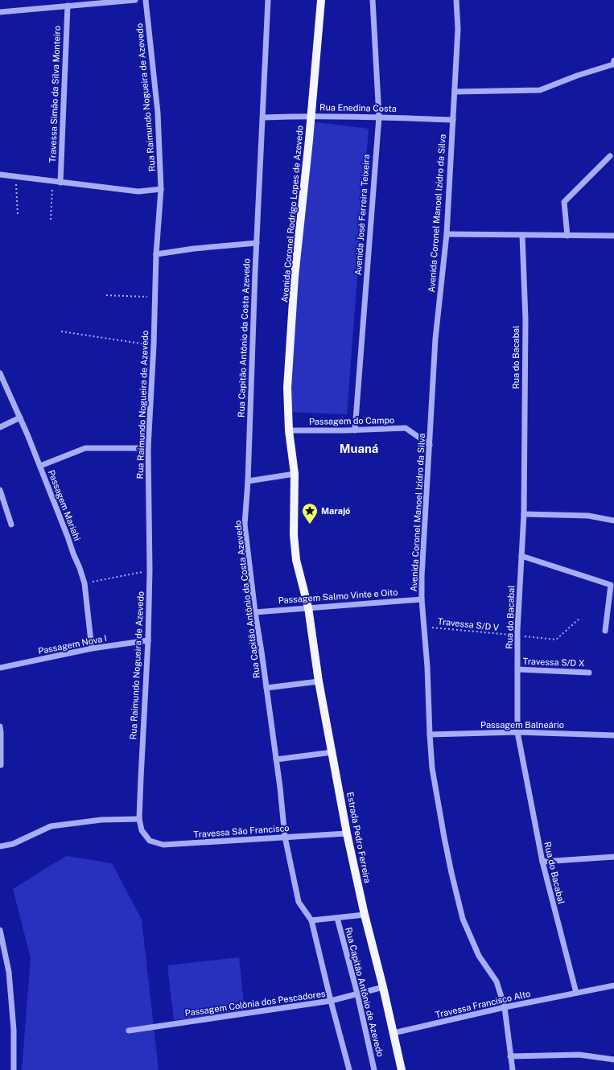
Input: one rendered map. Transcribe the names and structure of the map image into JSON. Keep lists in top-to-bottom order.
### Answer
{
  "streets": {
    "main road": ["Avenida Coronel Rodrigo Lopes de Azevedo", "Estrada Pedro Ferreira"],
    "street": [
      "Travessa Simão da Silva Monteiro",
      "Rua Raimundo Nogueira de Azevedo",
      "Rua Enedina Costa",
      "Avenida Coronel Manoel Izidro da Silva",
      "Avenida José Ferreira Teixeira",
      "Rua Capitão Antônio da Costa Azevedo",
      "Rua do Bacabal",
      "Passagem do Campo",
      "Passagem Mariahi",
      "Passagem Salmo Vinte e Oito",
      "Passagem Nova I",
      "Travessa S/D X",
      "Passagem Balneário",
      "Travessa São Francisco",
      "Rua Capitão Antônio de Azevedo",
      "Passagem Colônia dos Pescadores",
      "Travessa Francisco Alto"
    ],
    "path": ["Travessa S/D V"]
  },
  "crossings": [
    ["Rua Raimundo Nogueira de Azevedo", "Passagem Nova I"],
    ["Rua Raimundo Nogueira de Azevedo", "Travessa São Francisco"],
    ["Rua Enedina Costa", "Avenida Coronel Manoel Izidro da Silva"],
    ["Rua Enedina Costa", "Avenida Coronel Rodrigo Lopes de Azevedo"],
    ["Rua Enedina Costa", "Avenida José Ferreira Teixeira"],
    ["Rua Enedina Costa", "Rua Capitão Antônio da Costa Azevedo"],
    ["Avenida Coronel Manoel Izidro da Silva", "Passagem do Campo"],
    ["Avenida Coronel Manoel Izidro da Silva", "Passagem Salmo Vinte e Oito"],
    ["Avenida Coronel Manoel Izidro da Silva", "Travessa S/D V"],
    ["Avenida Coronel Manoel Izidro da Silva", "Passagem Balneário"],
    ["Avenida Coronel Manoel Izidro da Silva", "Travessa Francisco Alto"],
    ["Avenida Coronel Rodrigo Lopes de Azevedo", "Passagem do Campo"],
    ["Avenida Coronel Rodrigo Lopes de Azevedo", "Estrada Pedro Ferreira"],
    ["Avenida José Ferreira Teixeira", "Passagem do Campo"],
    ["Rua Capitão Antônio da Costa Azevedo", "Passagem Salmo Vinte e Oito"],
    ["Rua Capitão Antônio da Costa Azevedo", "Travessa São Francisco"],
    ["Rua Capitão Antônio da Costa Azevedo", "Passagem Colônia dos Pescadores"],
    ["Rua do Bacabal", "Travessa S/D V"],
    ["Rua do Bacabal", "Travessa S/D X"],
    ["Rua do Bacabal", "Passagem Balneário"],
    ["Rua do Bacabal", "Travessa Francisco Alto"],
    ["Passagem Mariahi", "Passagem Nova I"],
    ["Passagem Salmo Vinte e Oito", "Estrada Pedro Ferreira"],
    ["Travessa São Francisco", "Estrada Pedro Ferreira"],
    ["Estrada Pedro Ferreira", "Passagem Colônia dos Pescadores"],
    ["Estrada Pedro Ferreira", "Travessa Francisco Alto"],
    ["Rua Capitão Antônio de Azevedo", "Passagem Colônia dos Pescadores"]
  ],
  "districts": ["Muaná"],
  "places": {
    "place": ["Marajó"]
  }
}
